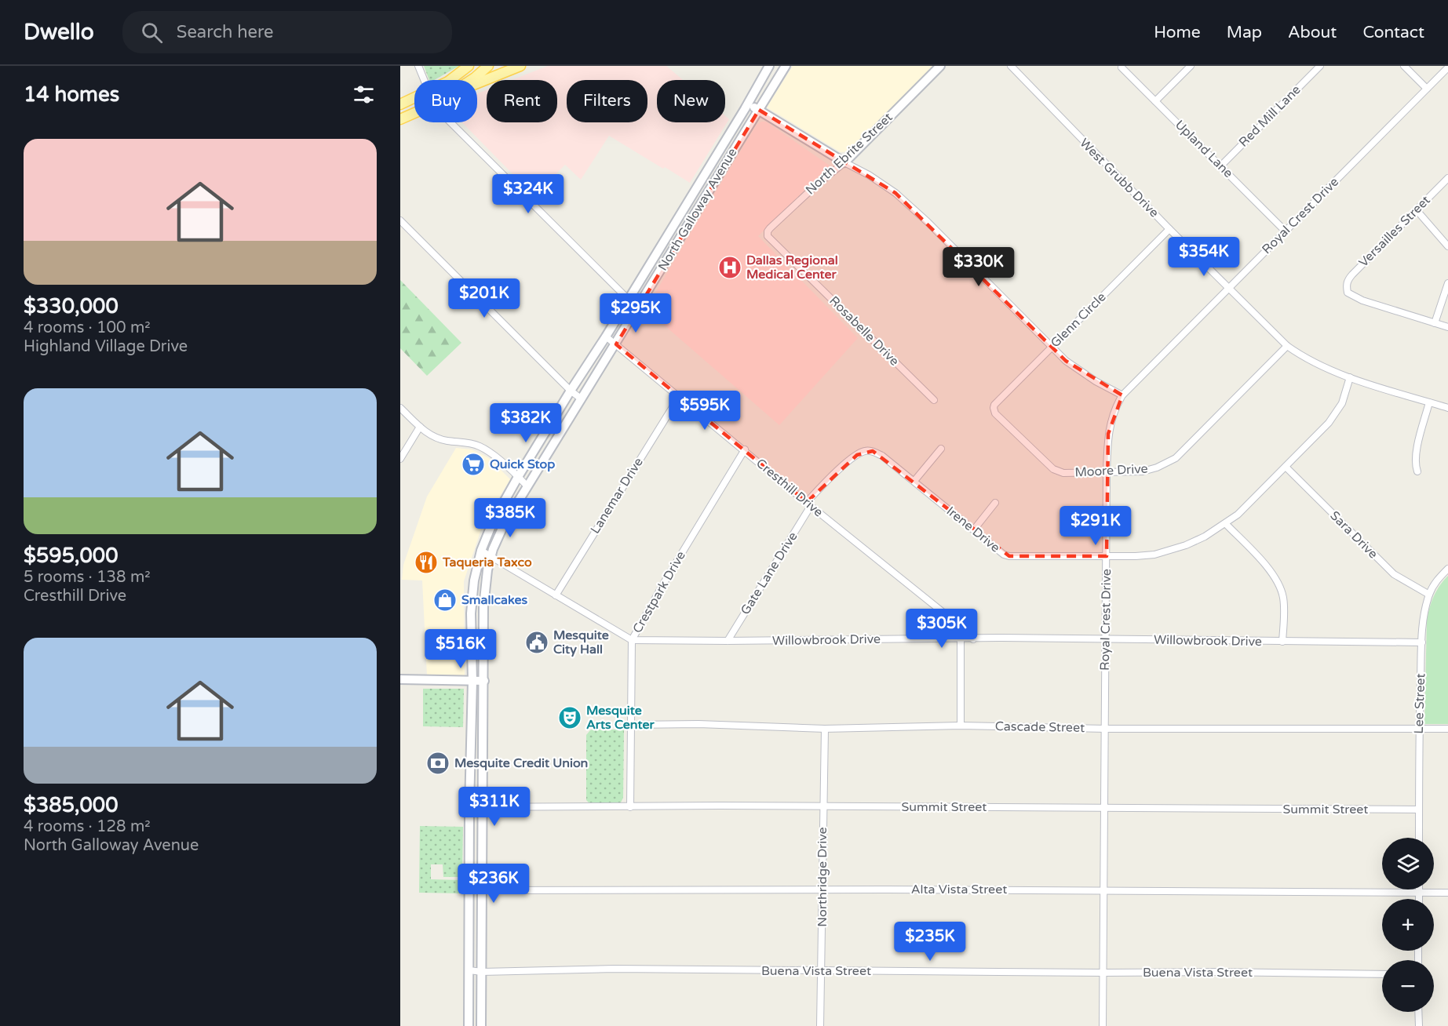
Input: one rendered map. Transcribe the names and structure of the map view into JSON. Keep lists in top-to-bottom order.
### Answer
{
  "streets": {
    "main road": ["North Ebrite Street", "North Galloway Avenue"],
    "street": [
      "Red Mill Lane",
      "Upland Lane",
      "West Grubb Drive",
      "Royal Crest Drive",
      "Versailles Street",
      "Glenn Circle",
      "Rosabelle Drive",
      "Moore Drive",
      "Cresthill Drive",
      "Lanemar Drive",
      "Irene Drive",
      "Sara Drive",
      "Gate Lane Drive",
      "Crestpark Drive",
      "Willowbrook Drive",
      "Lee Street",
      "Cascade Street",
      "Summit Street",
      "Northridge Drive",
      "Alta Vista Street",
      "Buena Vista Street"
    ]
  },
  "crossings": [
    ["Red Mill Lane", "Upland Lane"],
    ["Upland Lane", "Royal Crest Drive"],
    ["North Ebrite Street", "Rosabelle Drive"],
    ["West Grubb Drive", "Royal Crest Drive"],
    ["West Grubb Drive", "Glenn Circle"],
    ["West Grubb Drive", "Moore Drive"],
    ["West Grubb Drive", "Irene Drive"],
    ["North Galloway Avenue", "Cresthill Drive"],
    ["North Galloway Avenue", "Willowbrook Drive"],
    ["North Galloway Avenue", "Summit Street"],
    ["North Galloway Avenue", "Alta Vista Street"],
    ["North Galloway Avenue", "Buena Vista Street"],
    ["Royal Crest Drive", "Moore Drive"],
    ["Royal Crest Drive", "Irene Drive"],
    ["Royal Crest Drive", "Willowbrook Drive"],
    ["Royal Crest Drive", "Cascade Street"],
    ["Royal Crest Drive", "Summit Street"],
    ["Royal Crest Drive", "Alta Vista Street"],
    ["Royal Crest Drive", "Buena Vista Street"],
    ["Glenn Circle", "Moore Drive"],
    ["Cresthill Drive", "Lanemar Drive"],
    ["Cresthill Drive", "Gate Lane Drive"],
    ["Cresthill Drive", "Crestpark Drive"],
    ["Cresthill Drive", "Willowbrook Drive"],
    ["Lanemar Drive", "Willowbrook Drive"],
    ["Irene Drive", "Sara Drive"],
    ["Irene Drive", "Gate Lane Drive"],
    ["Sara Drive", "Lee Street"],
    ["Gate Lane Drive", "Willowbrook Drive"],
    ["Crestpark Drive", "Willowbrook Drive"],
    ["Crestpark Drive", "Cascade Street"],
    ["Crestpark Drive", "Summit Street"],
    ["Willowbrook Drive", "Lee Street"],
    ["Lee Street", "Cascade Street"],
    ["Lee Street", "Summit Street"],
    ["Cascade Street", "Northridge Drive"],
    ["Summit Street", "Northridge Drive"],
    ["Northridge Drive", "Alta Vista Street"],
    ["Northridge Drive", "Buena Vista Street"]
  ],
  "places": {
    "hospital": ["Dallas Regional Medical Center"],
    "supermarket": ["Quick Stop"],
    "restaurant": ["Taqueria Taxco"],
    "shop": ["Smallcakes"],
    "public building": ["Mesquite City Hall"],
    "theatre": ["Mesquite Arts Center"],
    "bank": ["Mesquite Credit Union"]
  },
  "page": {
    "header": "Dwello",
    "search": "Search here",
    "nav": [
      "Home",
      "Map",
      "About",
      "Contact"
    ],
    "heading": "14 homes",
    "chip": [
      "Buy",
      "Rent",
      "Filters",
      "New"
    ],
    "list": [
      {
        "name": "$330,000",
        "note": "4 rooms · 100 m² · Highland Village Drive"
      },
      {
        "name": "$595,000",
        "note": "5 rooms · 138 m² · Cresthill Drive"
      },
      {
        "name": "$385,000",
        "note": "4 rooms · 128 m² · North Galloway Avenue"
      }
    ],
    "price": [
      "$324K",
      "$354K",
      "$330K",
      "$201K",
      "$295K",
      "$595K",
      "$382K",
      "$385K",
      "$291K",
      "$305K",
      "$516K",
      "$311K",
      "$236K",
      "$235K"
    ],
    "map_buttons": ["+", "−"]
  }
}
